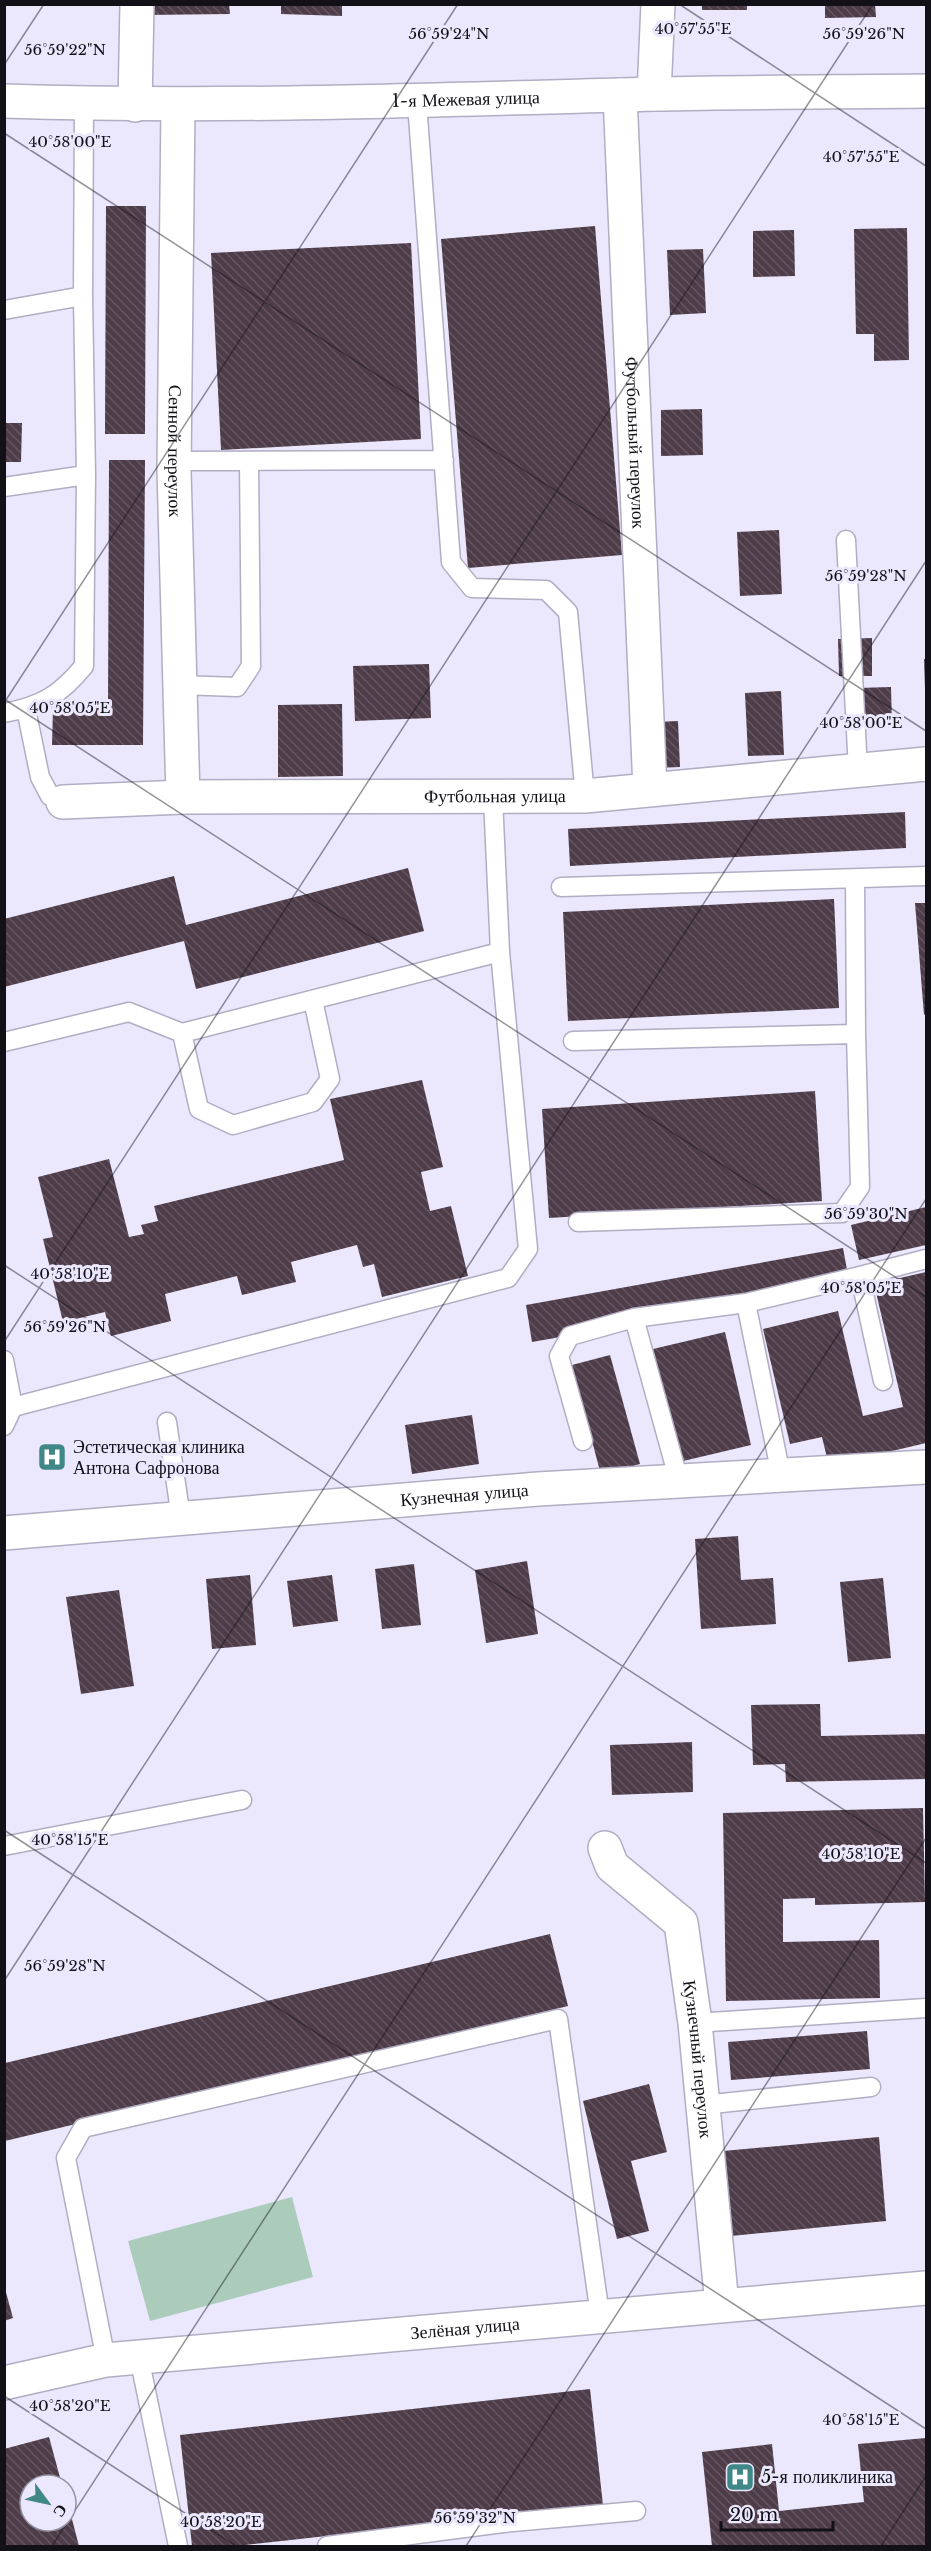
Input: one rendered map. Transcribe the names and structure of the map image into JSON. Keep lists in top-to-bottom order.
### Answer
{
  "streets": {
    "street": [
      "1-я Межевая улица",
      "Футбольный переулок",
      "Сенной переулок",
      "Футбольная улица",
      "Кузнечная улица",
      "Кузнечный переулок",
      "Зелёная улица"
    ]
  },
  "crossings": [
    ["1-я Межевая улица", "Футбольный переулок"],
    ["1-я Межевая улица", "Сенной переулок"],
    ["Футбольный переулок", "Футбольная улица"],
    ["Сенной переулок", "Футбольная улица"],
    ["Кузнечный переулок", "Зелёная улица"]
  ],
  "places": {
    "hospital": ["Эстетическая клиника Антона Сафронова", "5-я поликлиника"]
  },
  "scale_bar": "20 m",
  "north": "bottom right",
  "coordinates": [
    "40°57'55\"E",
    "56°59'24\"N",
    "56°59'26\"N",
    "56°59'22\"N",
    "40°58'00\"E",
    "56°59'28\"N",
    "40°58'05\"E",
    "56°59'30\"N",
    "40°58'10\"E",
    "40°58'15\"E",
    "40°58'20\"E",
    "56°59'32\"N"
  ]
}
